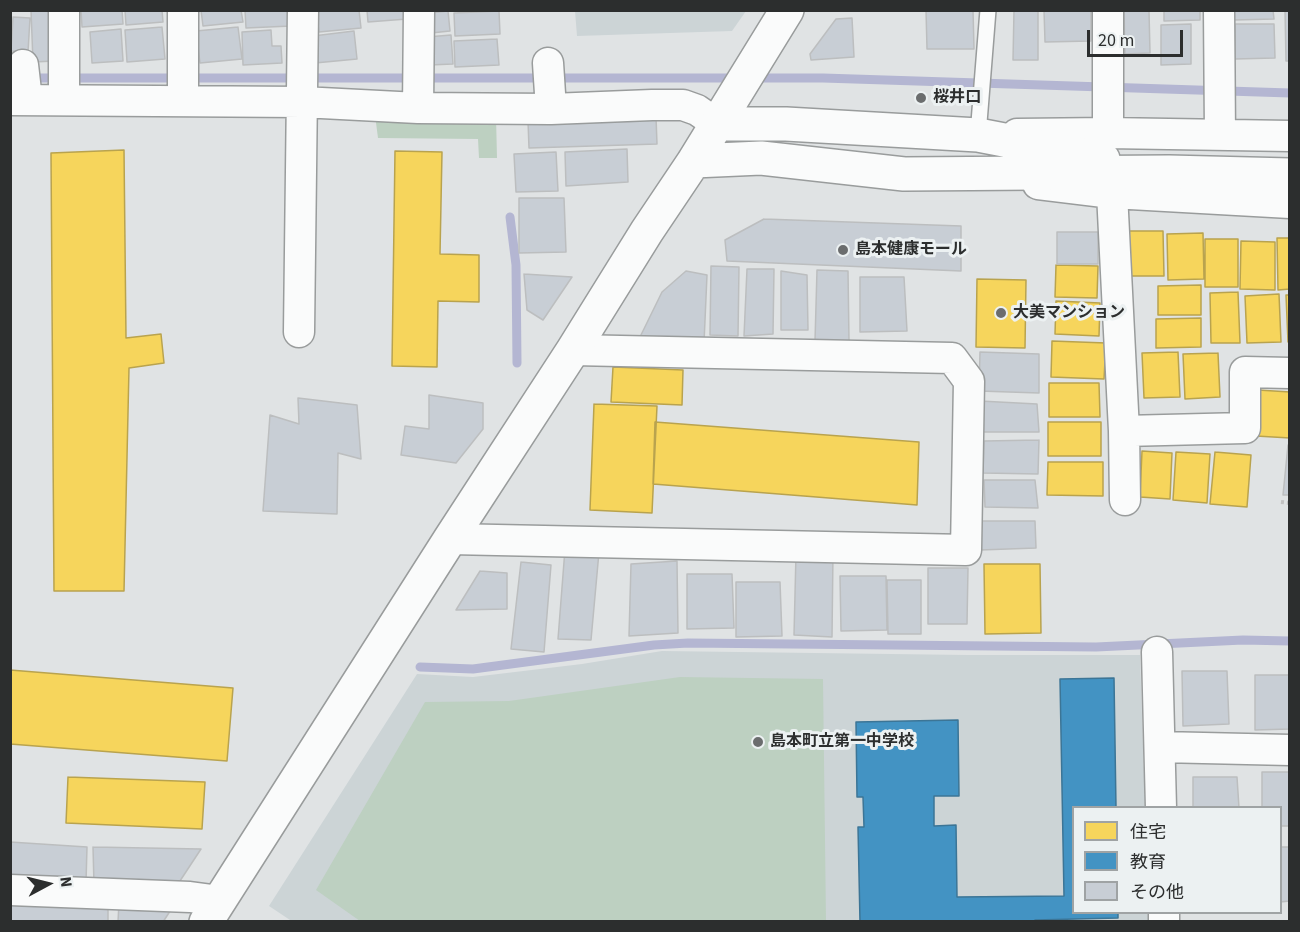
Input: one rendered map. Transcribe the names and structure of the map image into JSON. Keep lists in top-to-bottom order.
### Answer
{
  "places": [
    "桜井口",
    "島本健康モール",
    "大美マンション",
    "島本町立第一中学校"
  ],
  "legend": ["住宅", "教育", "その他"],
  "scale_bar": "20 m",
  "north": "right"
}
